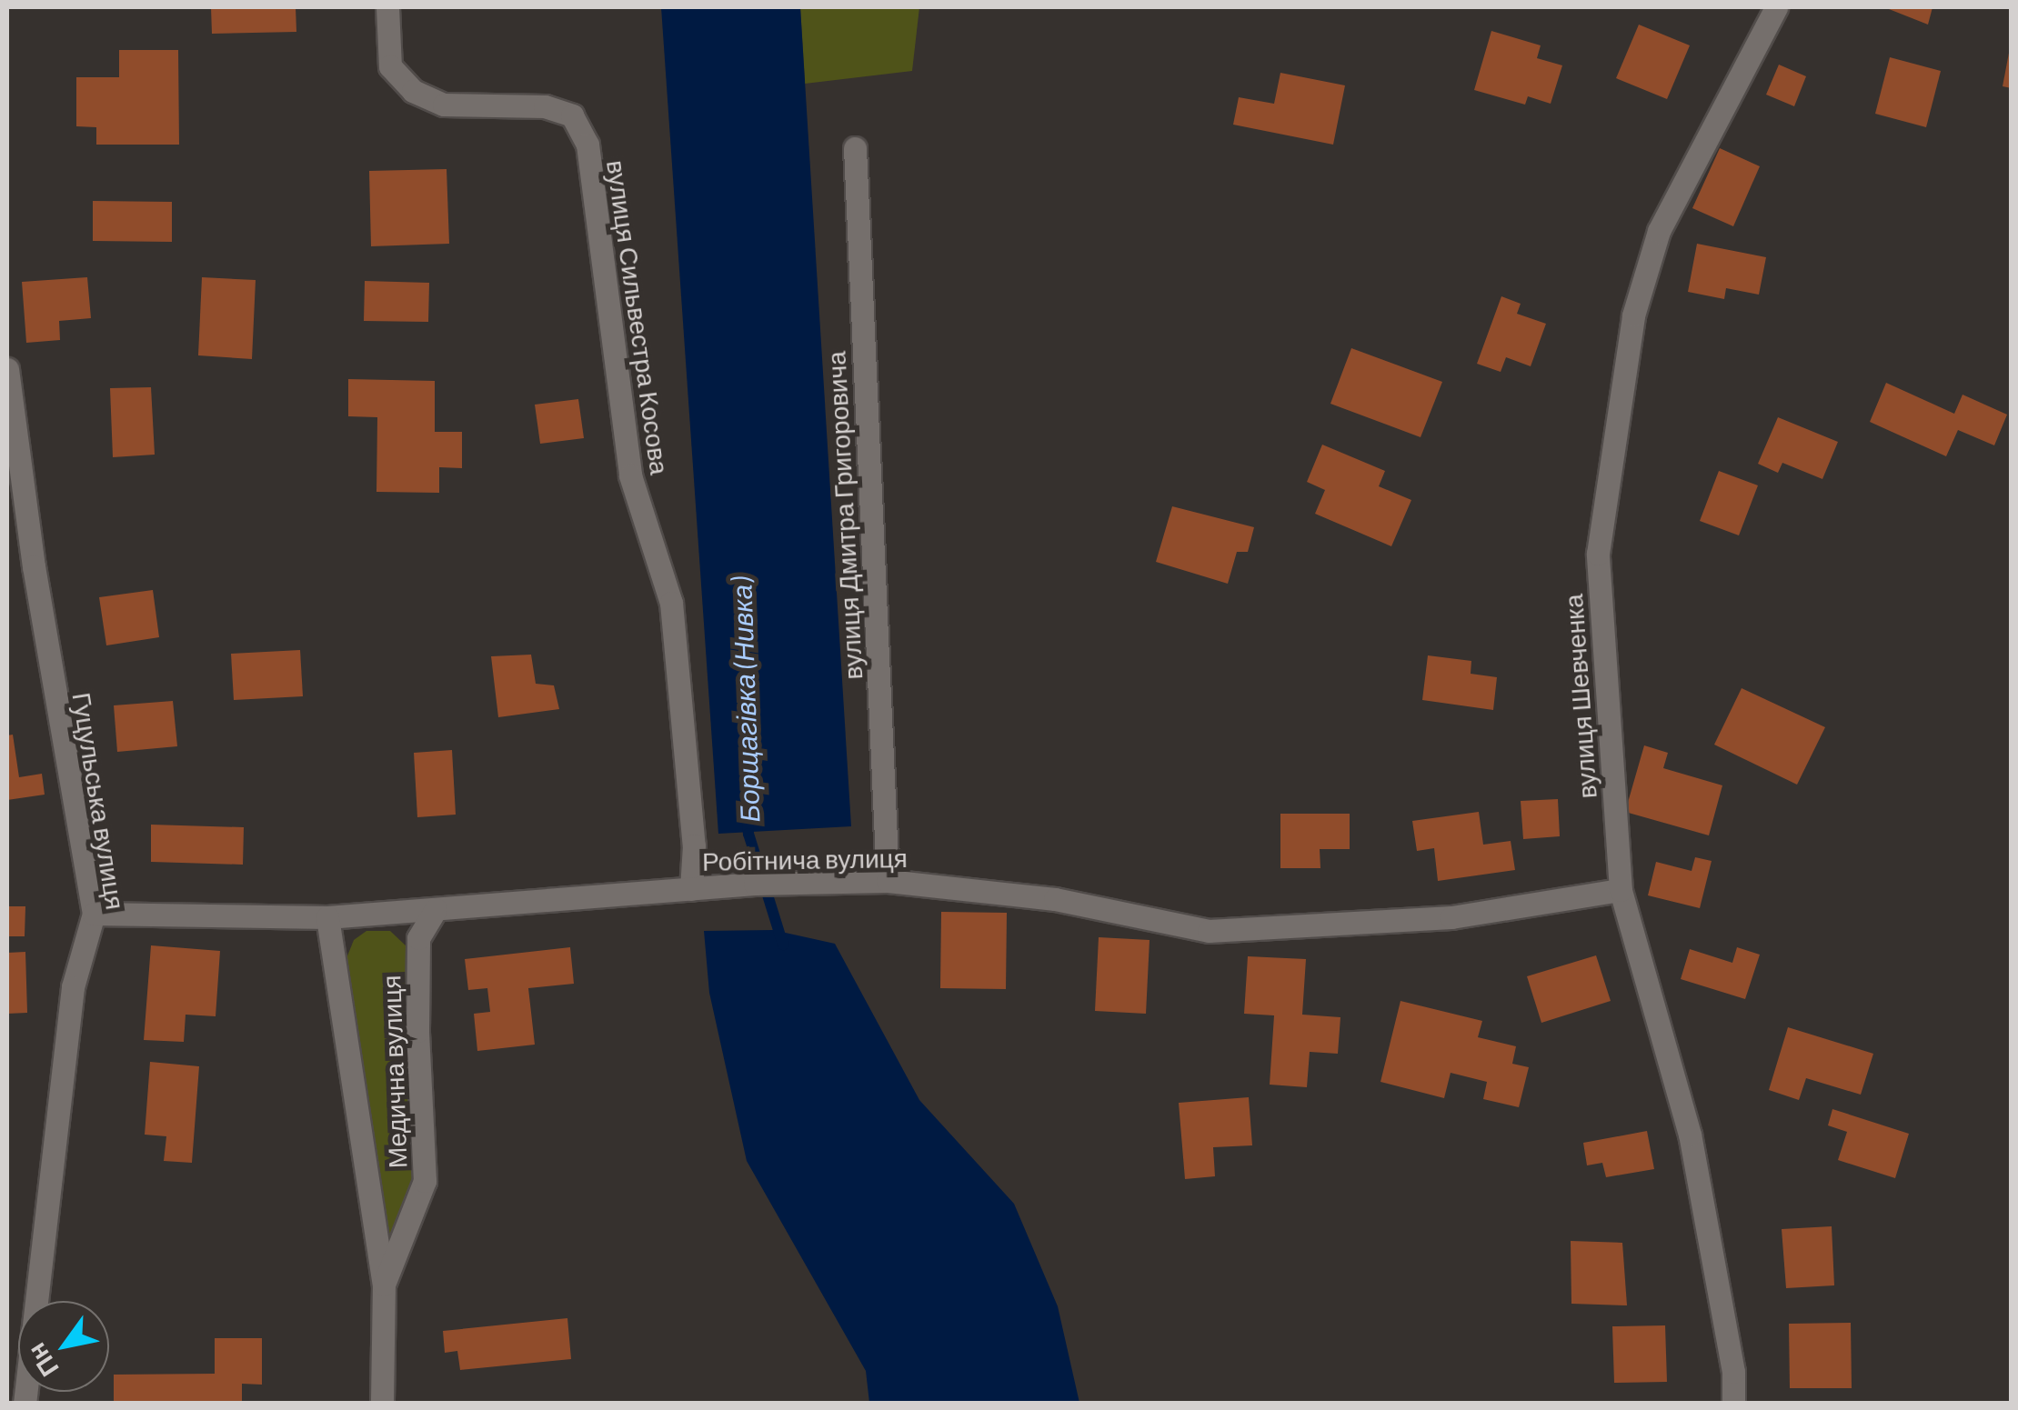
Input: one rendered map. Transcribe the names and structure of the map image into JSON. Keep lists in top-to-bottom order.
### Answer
{
  "streets": {
    "street": [
      "вулиця Сильвестра Косова",
      "вулиця Дмитра Григоровича",
      "вулиця Шевченка",
      "Гуцульська вулиця",
      "Робітнича вулиця",
      "Медична вулиця"
    ]
  },
  "crossings": [
    ["вулиця Сильвестра Косова", "Робітнича вулиця"],
    ["вулиця Дмитра Григоровича", "Робітнича вулиця"],
    ["вулиця Шевченка", "Робітнича вулиця"],
    ["Гуцульська вулиця", "Робітнича вулиця"],
    ["Робітнича вулиця", "Медична вулиця"]
  ],
  "water": ["Борщагівка (Нивка)"],
  "north": "bottom left"
}
